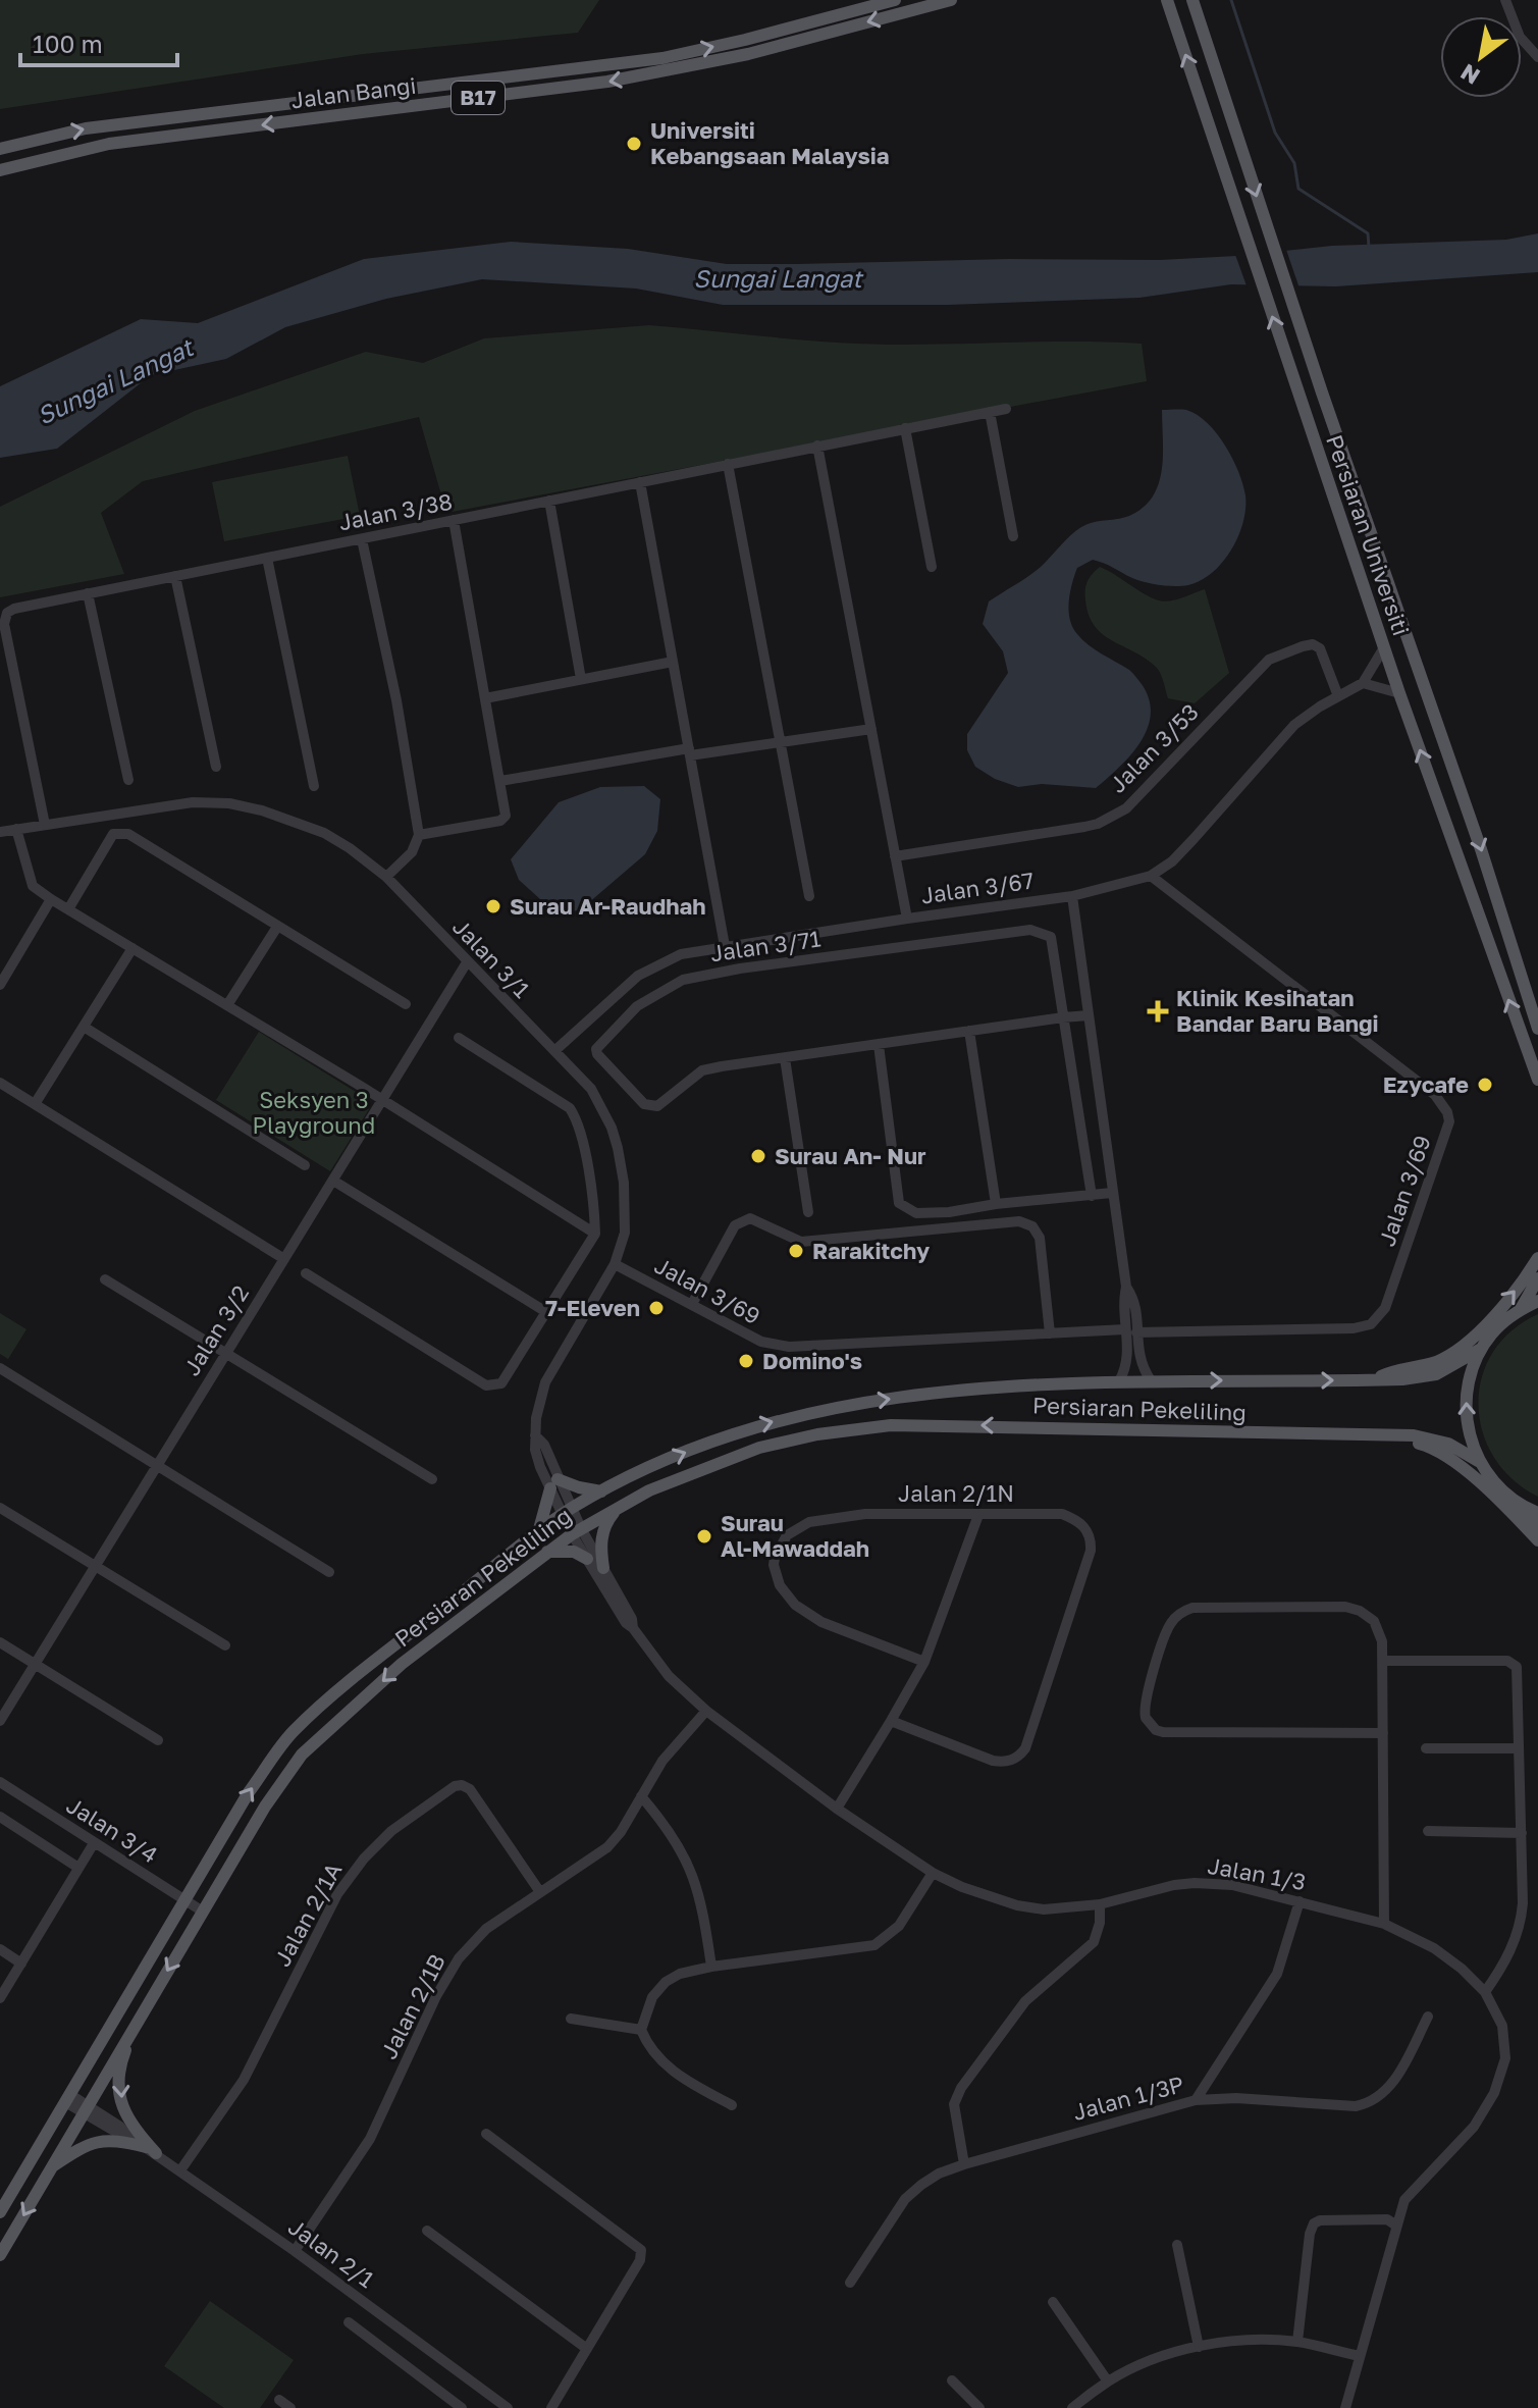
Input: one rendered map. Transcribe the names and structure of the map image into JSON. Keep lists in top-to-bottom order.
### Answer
{
  "streets": {
    "main road": [
      "Jalan Bangi",
      "B17",
      "Persiaran Universiti",
      "Persiaran Pekeliling"
    ],
    "street": [
      "Jalan 3/38",
      "Jalan 3/53",
      "Jalan 3/67",
      "Jalan 3/71",
      "Jalan 3/1",
      "Jalan 3/69",
      "Jalan 3/2",
      "Jalan 2/1N",
      "Jalan 3/4",
      "Jalan 1/3",
      "Jalan 2/1A",
      "Jalan 2/1B",
      "Jalan 1/3P",
      "Jalan 2/1"
    ]
  },
  "crossings": [
    ["Jalan 3/38", "Jalan 3/1"],
    ["Jalan 3/53", "Jalan 3/67"],
    ["Jalan 3/67", "Jalan 3/1"],
    ["Jalan 3/67", "Jalan 3/69"],
    ["Jalan 3/1", "Jalan 3/69"],
    ["Jalan 3/1", "Jalan 3/2"],
    ["Jalan 3/1", "Persiaran Pekeliling"],
    ["Jalan 3/1", "Jalan 1/3"],
    ["Persiaran Pekeliling", "Jalan 3/4"],
    ["Persiaran Pekeliling", "Jalan 1/3"],
    ["Persiaran Pekeliling", "Jalan 2/1"],
    ["Jalan 1/3", "Jalan 2/1B"],
    ["Jalan 2/1A", "Jalan 2/1B"],
    ["Jalan 2/1A", "Jalan 2/1"],
    ["Jalan 2/1B", "Jalan 2/1"]
  ],
  "water": ["Sungai Langat"],
  "parks": ["Seksyen 3 Playground"],
  "places": {
    "other": [
      "Universiti Kebangsaan Malaysia",
      "Surau Ar-Raudhah",
      "Ezycafe",
      "Surau An- Nur",
      "Rarakitchy",
      "7-Eleven",
      "Domino's",
      "Surau Al-Mawaddah"
    ],
    "health": ["Klinik Kesihatan Bandar Baru Bangi"]
  },
  "scale_bar": "100 m",
  "north": "bottom left"
}
